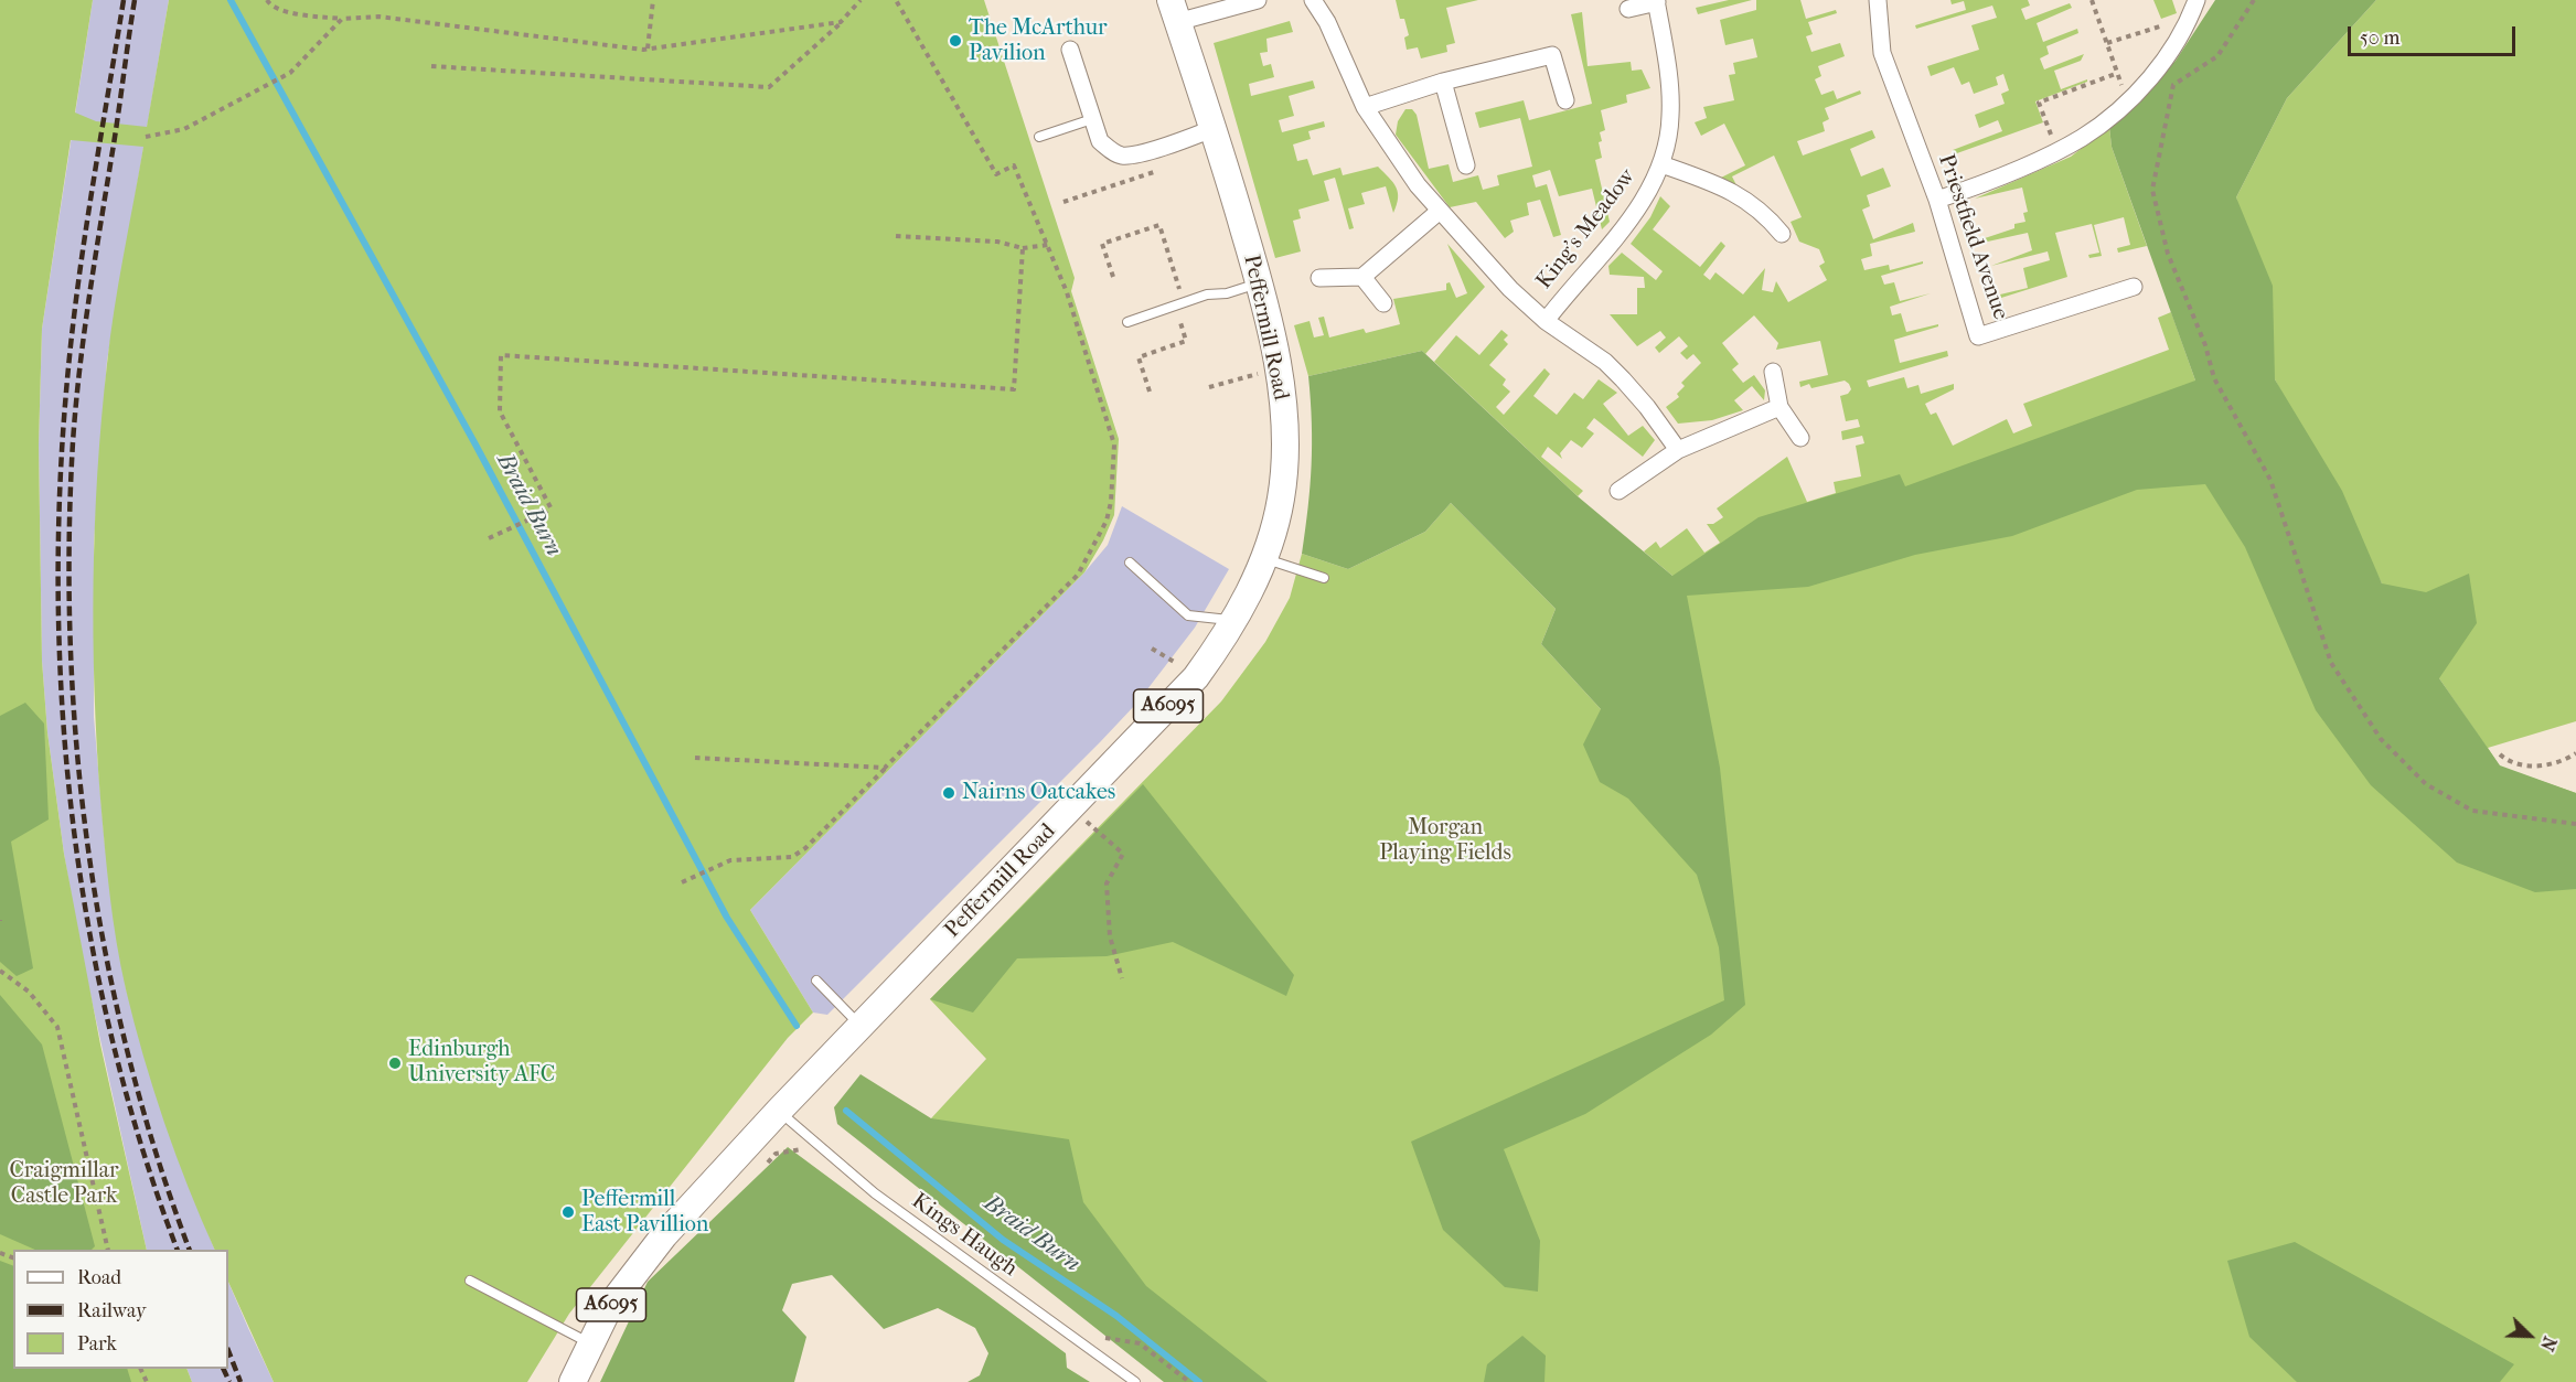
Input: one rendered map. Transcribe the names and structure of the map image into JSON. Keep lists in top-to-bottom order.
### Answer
{
  "streets": {
    "main road": ["Peffermill Road", "A6095"],
    "street": ["King's Meadow", "Priestfield Avenue"],
    "lane": ["Kings Haugh"]
  },
  "crossings": [
    ["Peffermill Road", "Kings Haugh"]
  ],
  "water": ["Braid Burn"],
  "parks": ["Morgan Playing Fields", "Craigmillar Castle Park"],
  "places": [
    "The McArthur Pavilion",
    "Nairns Oatcakes",
    "Edinburgh University AFC",
    "Peffermill East Pavillion"
  ],
  "legend": ["Road", "Railway", "Park"],
  "scale_bar": "50 m",
  "north": "bottom right"
}
